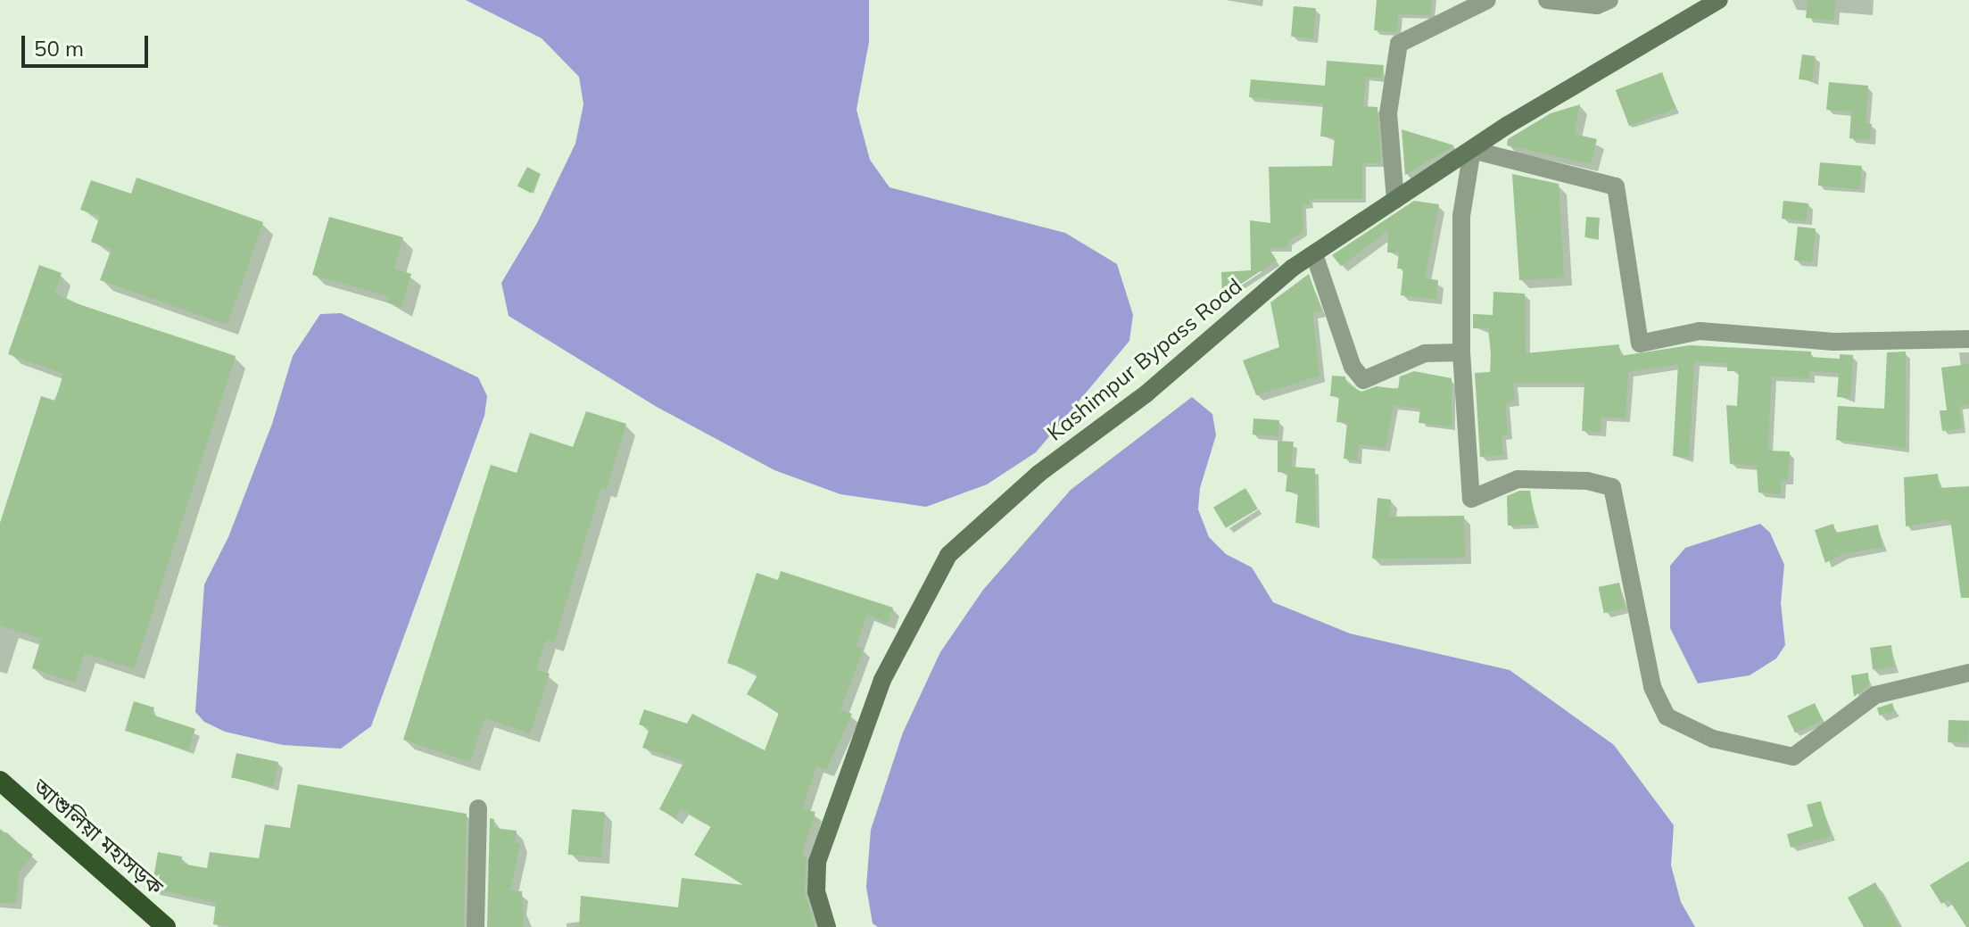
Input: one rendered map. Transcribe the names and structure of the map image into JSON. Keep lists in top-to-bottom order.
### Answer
{
  "streets": {
    "highway": ["আশুলিয়া মহাসড়ক"],
    "main road": ["Kashimpur Bypass Road"]
  },
  "scale_bar": "50 m"
}
